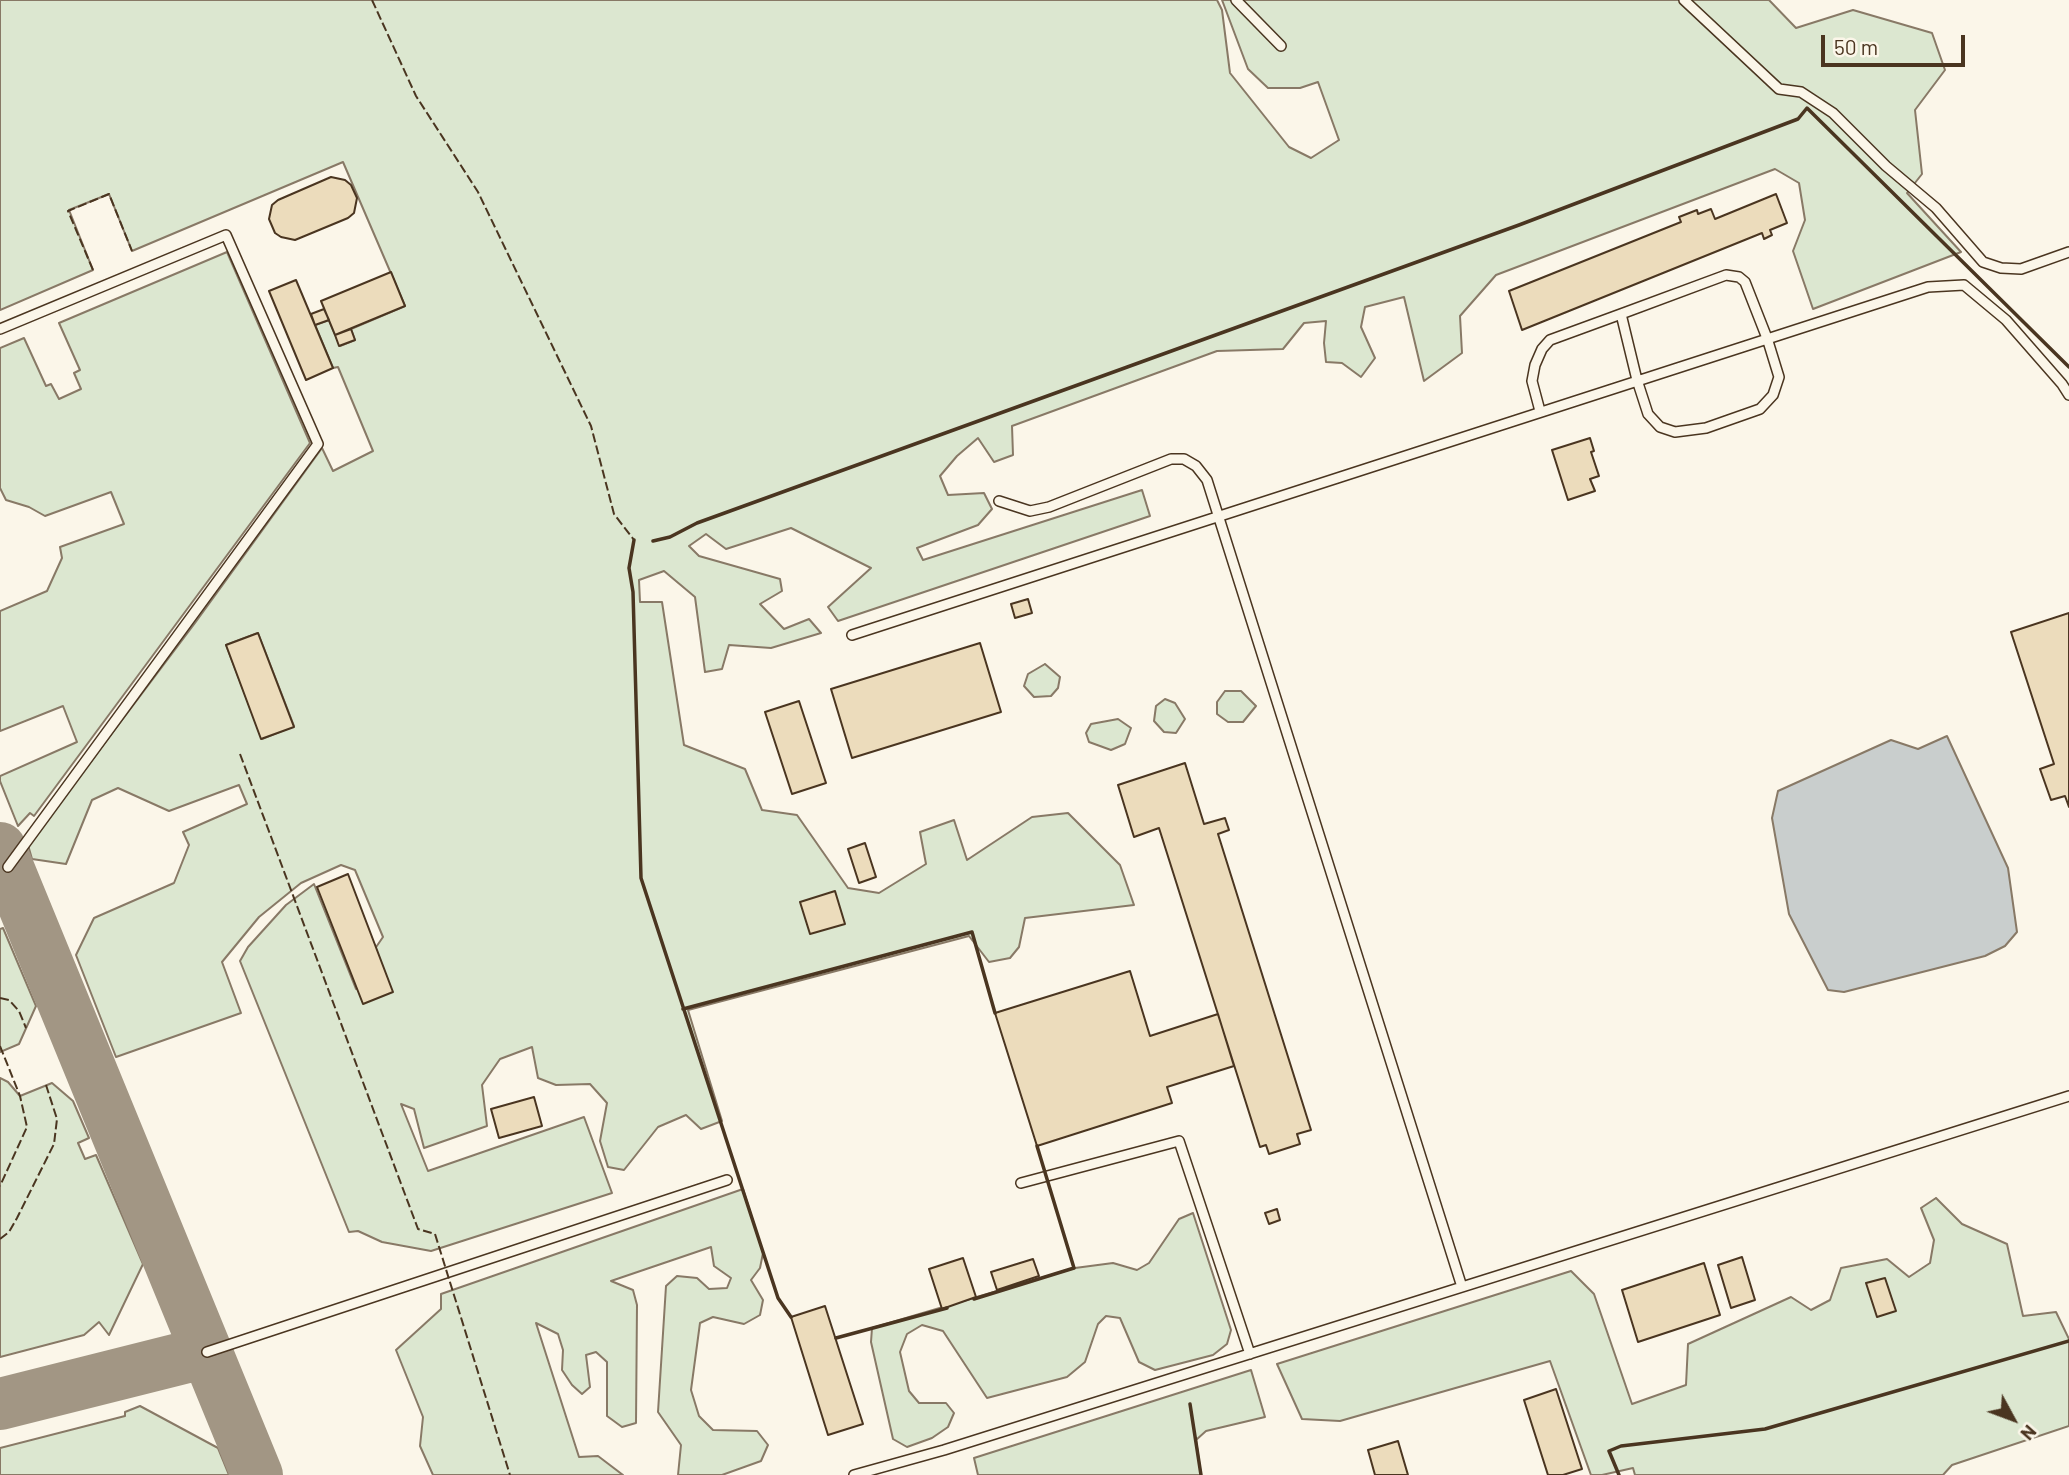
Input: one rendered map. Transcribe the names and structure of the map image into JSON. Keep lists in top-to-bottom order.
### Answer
{
  "scale_bar": "50 m",
  "north": "bottom right"
}
